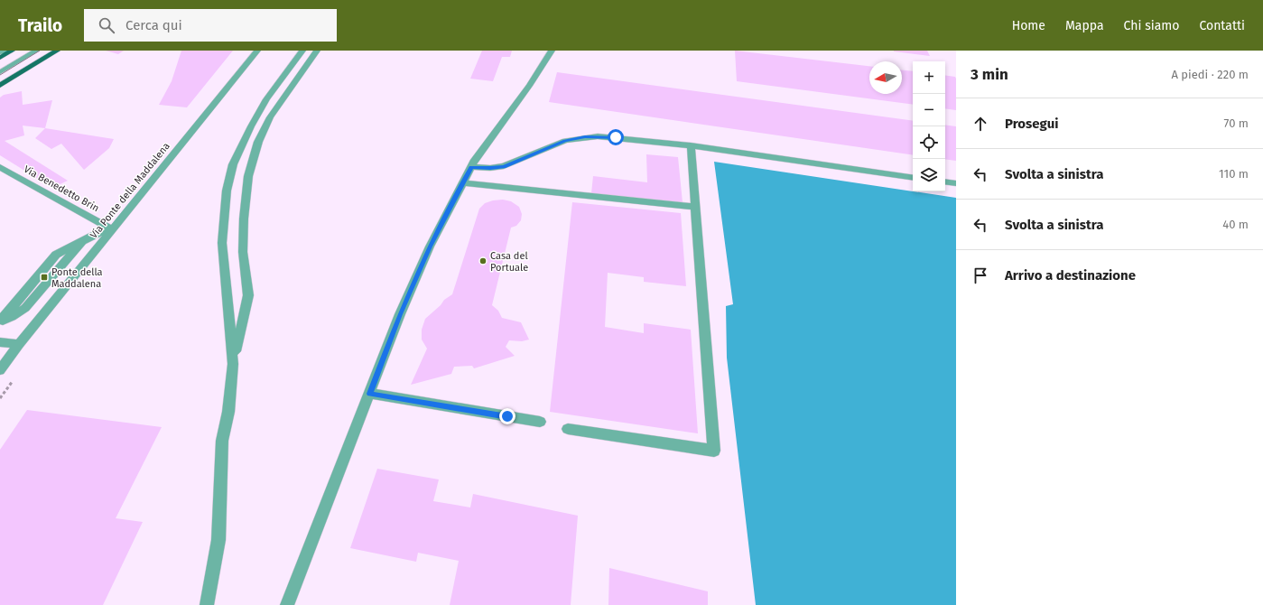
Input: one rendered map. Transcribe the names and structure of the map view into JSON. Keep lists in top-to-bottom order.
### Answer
{
  "streets": {
    "street": ["Via Benedetto Brin", "Via Ponte della Maddalena"]
  },
  "crossings": [
    ["Via Benedetto Brin", "Via Ponte della Maddalena"]
  ],
  "places": {
    "other": ["Casa del Portuale"],
    "transit": ["Ponte della Maddalena"]
  },
  "north": "left",
  "page": {
    "header": "Trailo",
    "search": "Cerca qui",
    "nav": [
      "Home",
      "Mappa",
      "Chi siamo",
      "Contatti"
    ],
    "heading": ["3 min", "A piedi · 220 m"],
    "map_buttons": ["+", "−"],
    "list": [
      ["Prosegui", "70 m"],
      ["Svolta a sinistra", "110 m"],
      ["Svolta a sinistra", "40 m"],
      "Arrivo a destinazione"
    ]
  }
}
